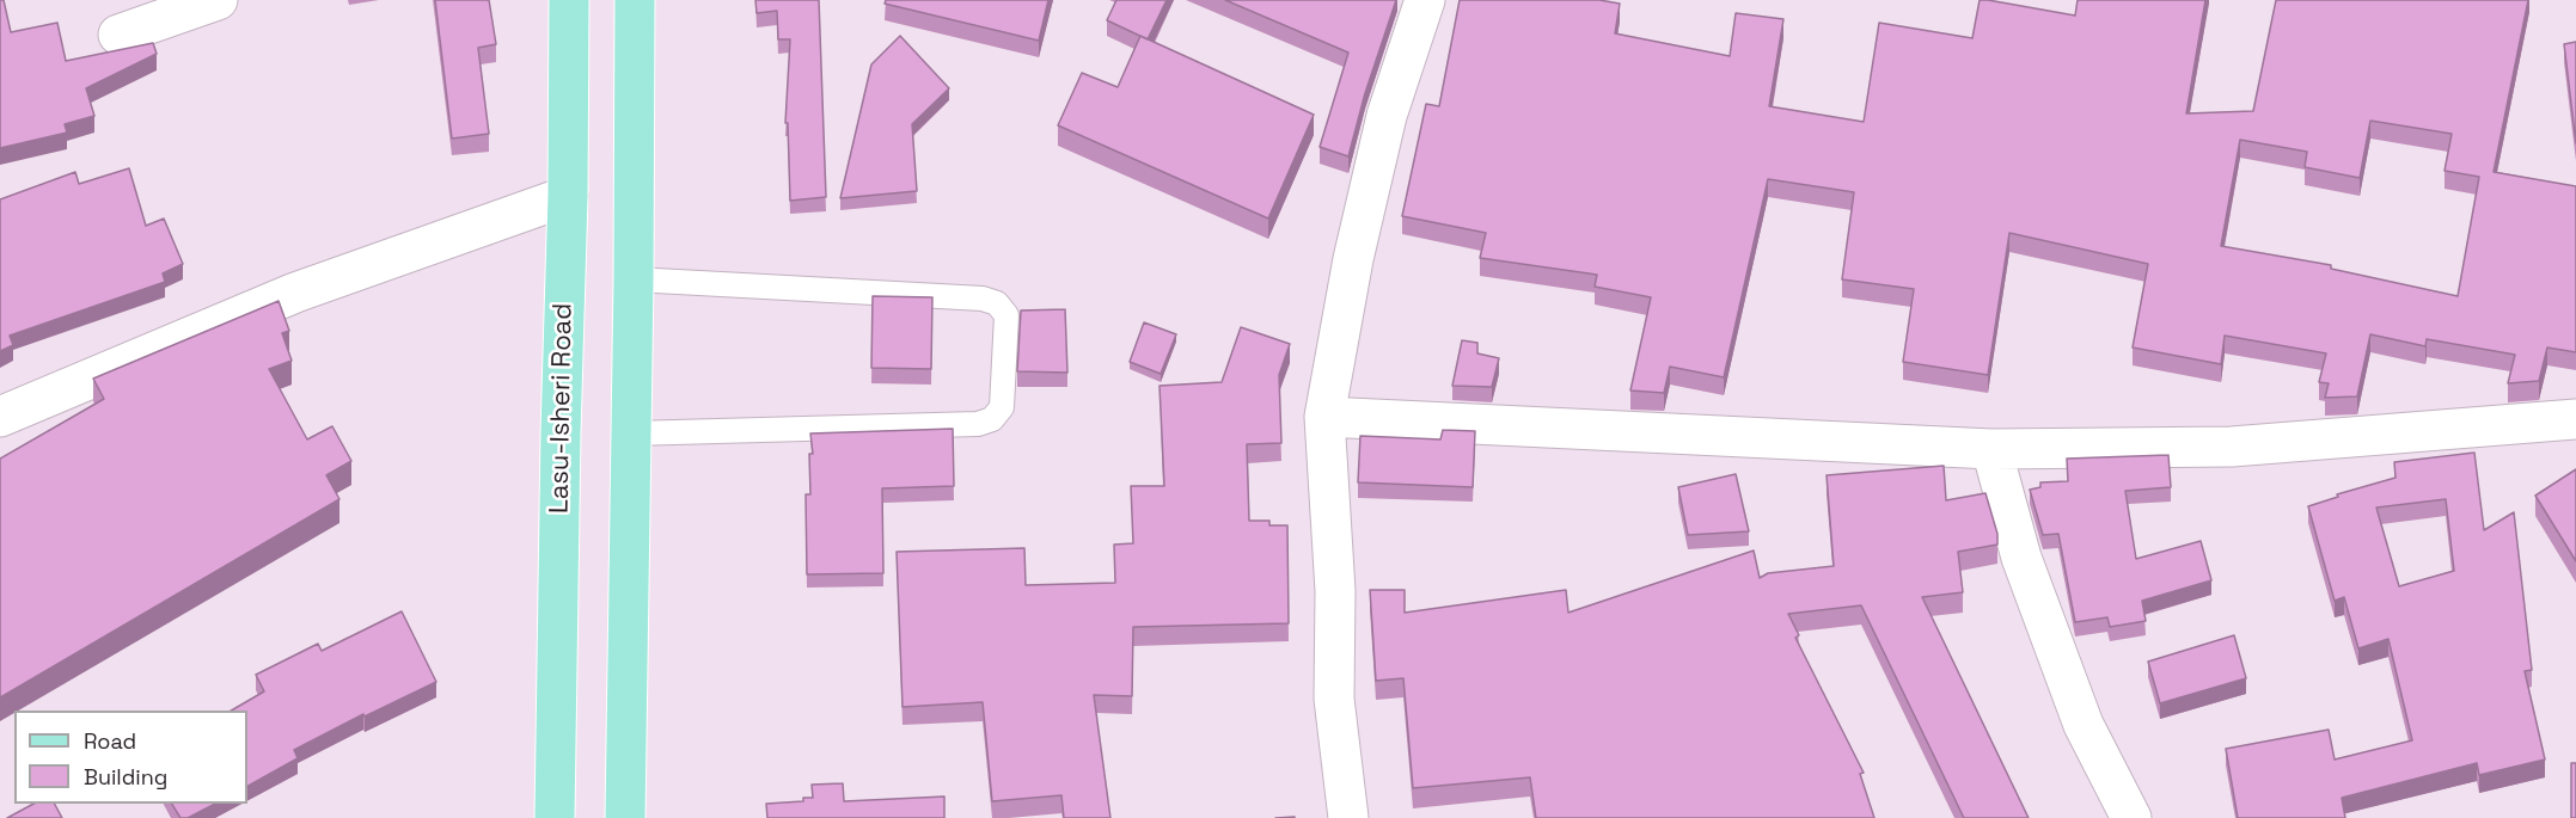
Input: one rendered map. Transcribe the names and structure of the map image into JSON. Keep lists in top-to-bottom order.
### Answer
{
  "streets": {
    "main road": ["Lasu-Isheri Road"]
  },
  "legend": ["Road", "Building"]
}
